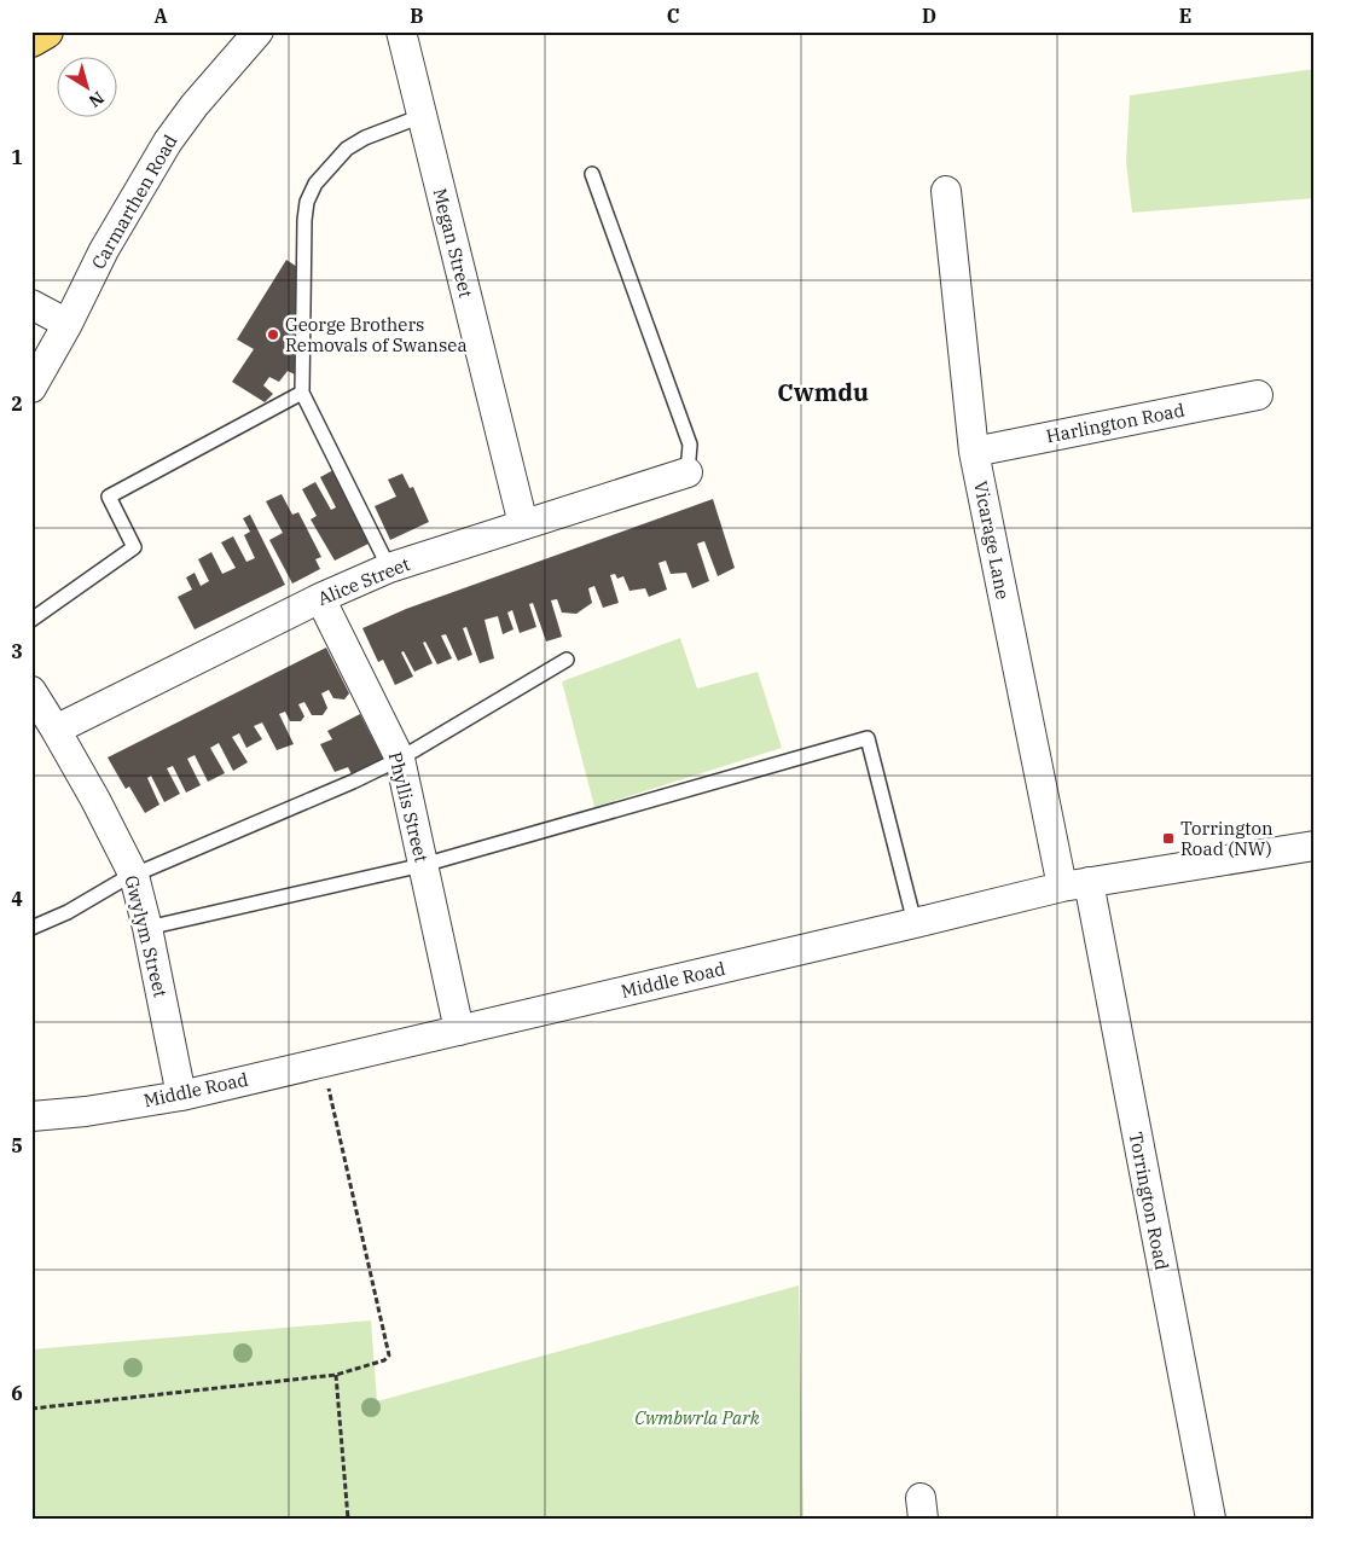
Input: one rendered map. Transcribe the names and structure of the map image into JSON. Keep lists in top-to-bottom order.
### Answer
{
  "streets": {
    "street": [
      "Carmarthen Road",
      "Megan Street",
      "Harlington Road",
      "Vicarage Lane",
      "Alice Street",
      "Phyllis Street",
      "Gwylym Street",
      "Middle Road",
      "Torrington Road"
    ]
  },
  "crossings": [
    ["Megan Street", "Alice Street"],
    ["Harlington Road", "Vicarage Lane"],
    ["Vicarage Lane", "Middle Road"],
    ["Vicarage Lane", "Torrington Road"],
    ["Alice Street", "Phyllis Street"],
    ["Alice Street", "Gwylym Street"],
    ["Phyllis Street", "Middle Road"],
    ["Gwylym Street", "Middle Road"],
    ["Middle Road", "Torrington Road"]
  ],
  "districts": ["Cwmdu"],
  "parks": ["Cwmbwrla Park"],
  "places": {
    "other": ["George Brothers Removals of Swansea"],
    "transit": ["Torrington Road (NW)"]
  },
  "north": "bottom right",
  "grid": {
    "columns": [
      "A",
      "B",
      "C",
      "D",
      "E"
    ],
    "rows": [
      "1",
      "2",
      "3",
      "4",
      "5",
      "6"
    ]
  }
}
